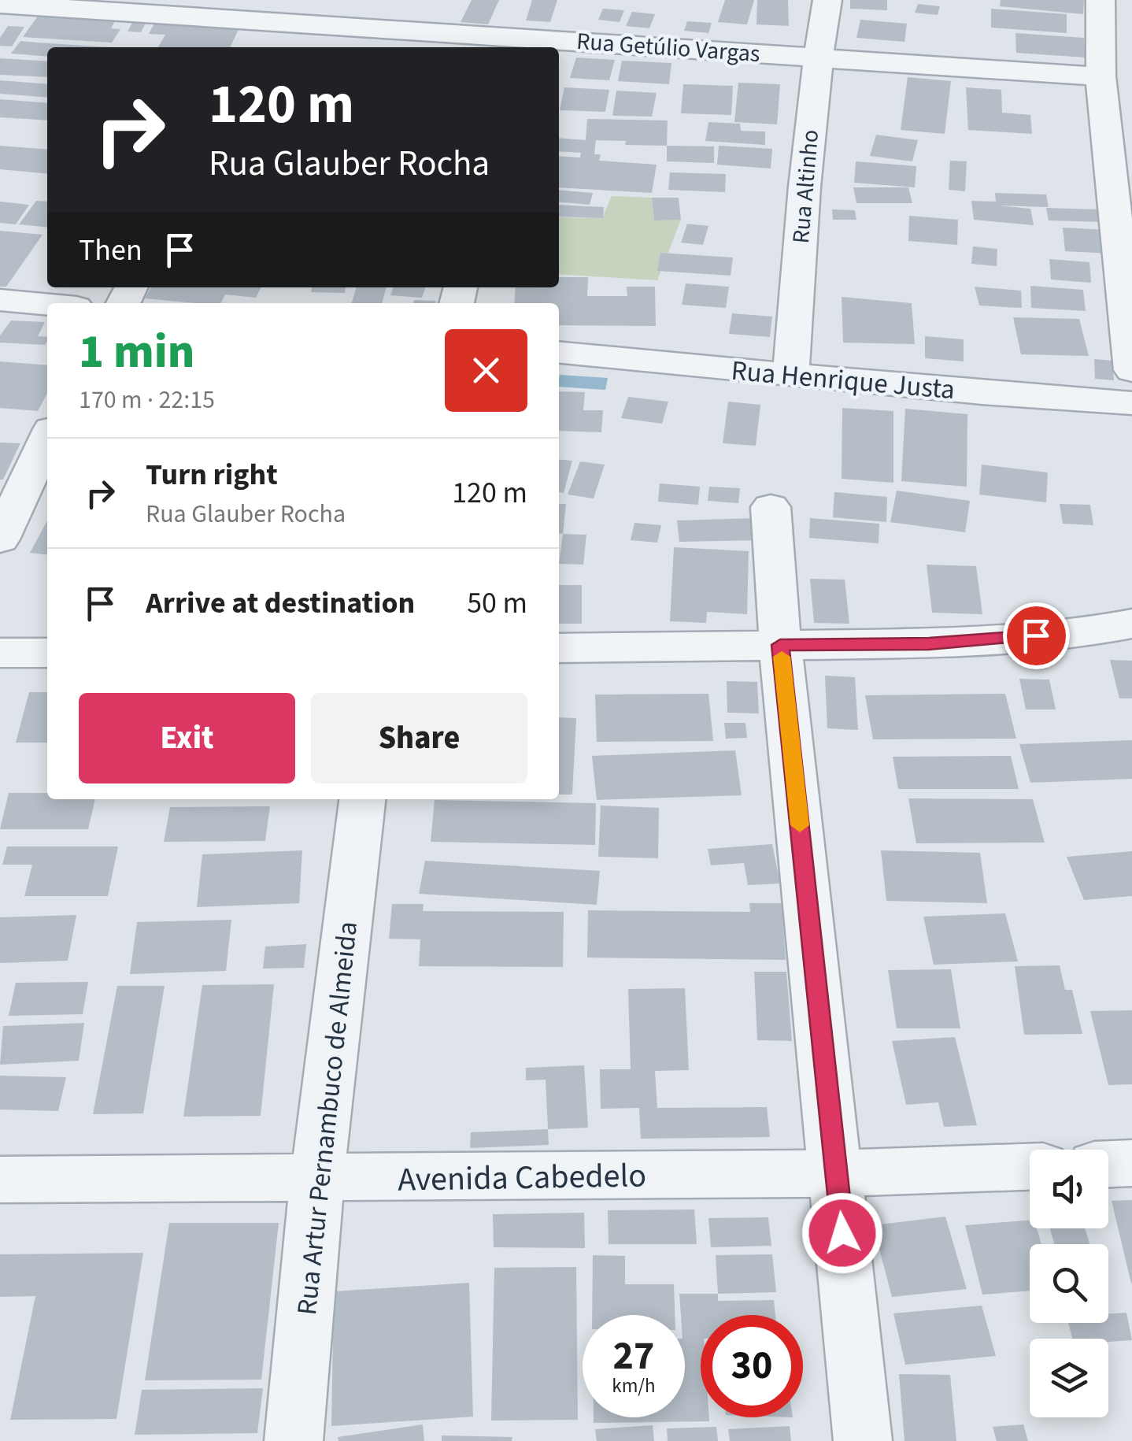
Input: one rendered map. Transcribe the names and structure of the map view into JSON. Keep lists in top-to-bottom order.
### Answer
{
  "streets": {
    "street": [
      "Rua Getúlio Vargas",
      "Rua Altinho",
      "Rua Henrique Justa",
      "Rua Artur Pernambuco de Almeida",
      "Avenida Cabedelo"
    ]
  },
  "crossings": [
    ["Rua Getúlio Vargas", "Rua Altinho"],
    ["Rua Altinho", "Rua Henrique Justa"],
    ["Rua Artur Pernambuco de Almeida", "Avenida Cabedelo"]
  ],
  "page": {
    "turn": ["120 m", "Rua Glauber Rocha"],
    "then": "Then",
    "heading": ["1 min", "170 m · 22:15"],
    "list": [
      {
        "name": "Turn right",
        "note": "Rua Glauber Rocha",
        "value": "120 m"
      },
      {
        "name": "Arrive at destination",
        "value": "50 m"
      }
    ],
    "buttons": ["Exit", "Share"],
    "speed": "27 km/h",
    "limit": "30"
  }
}
